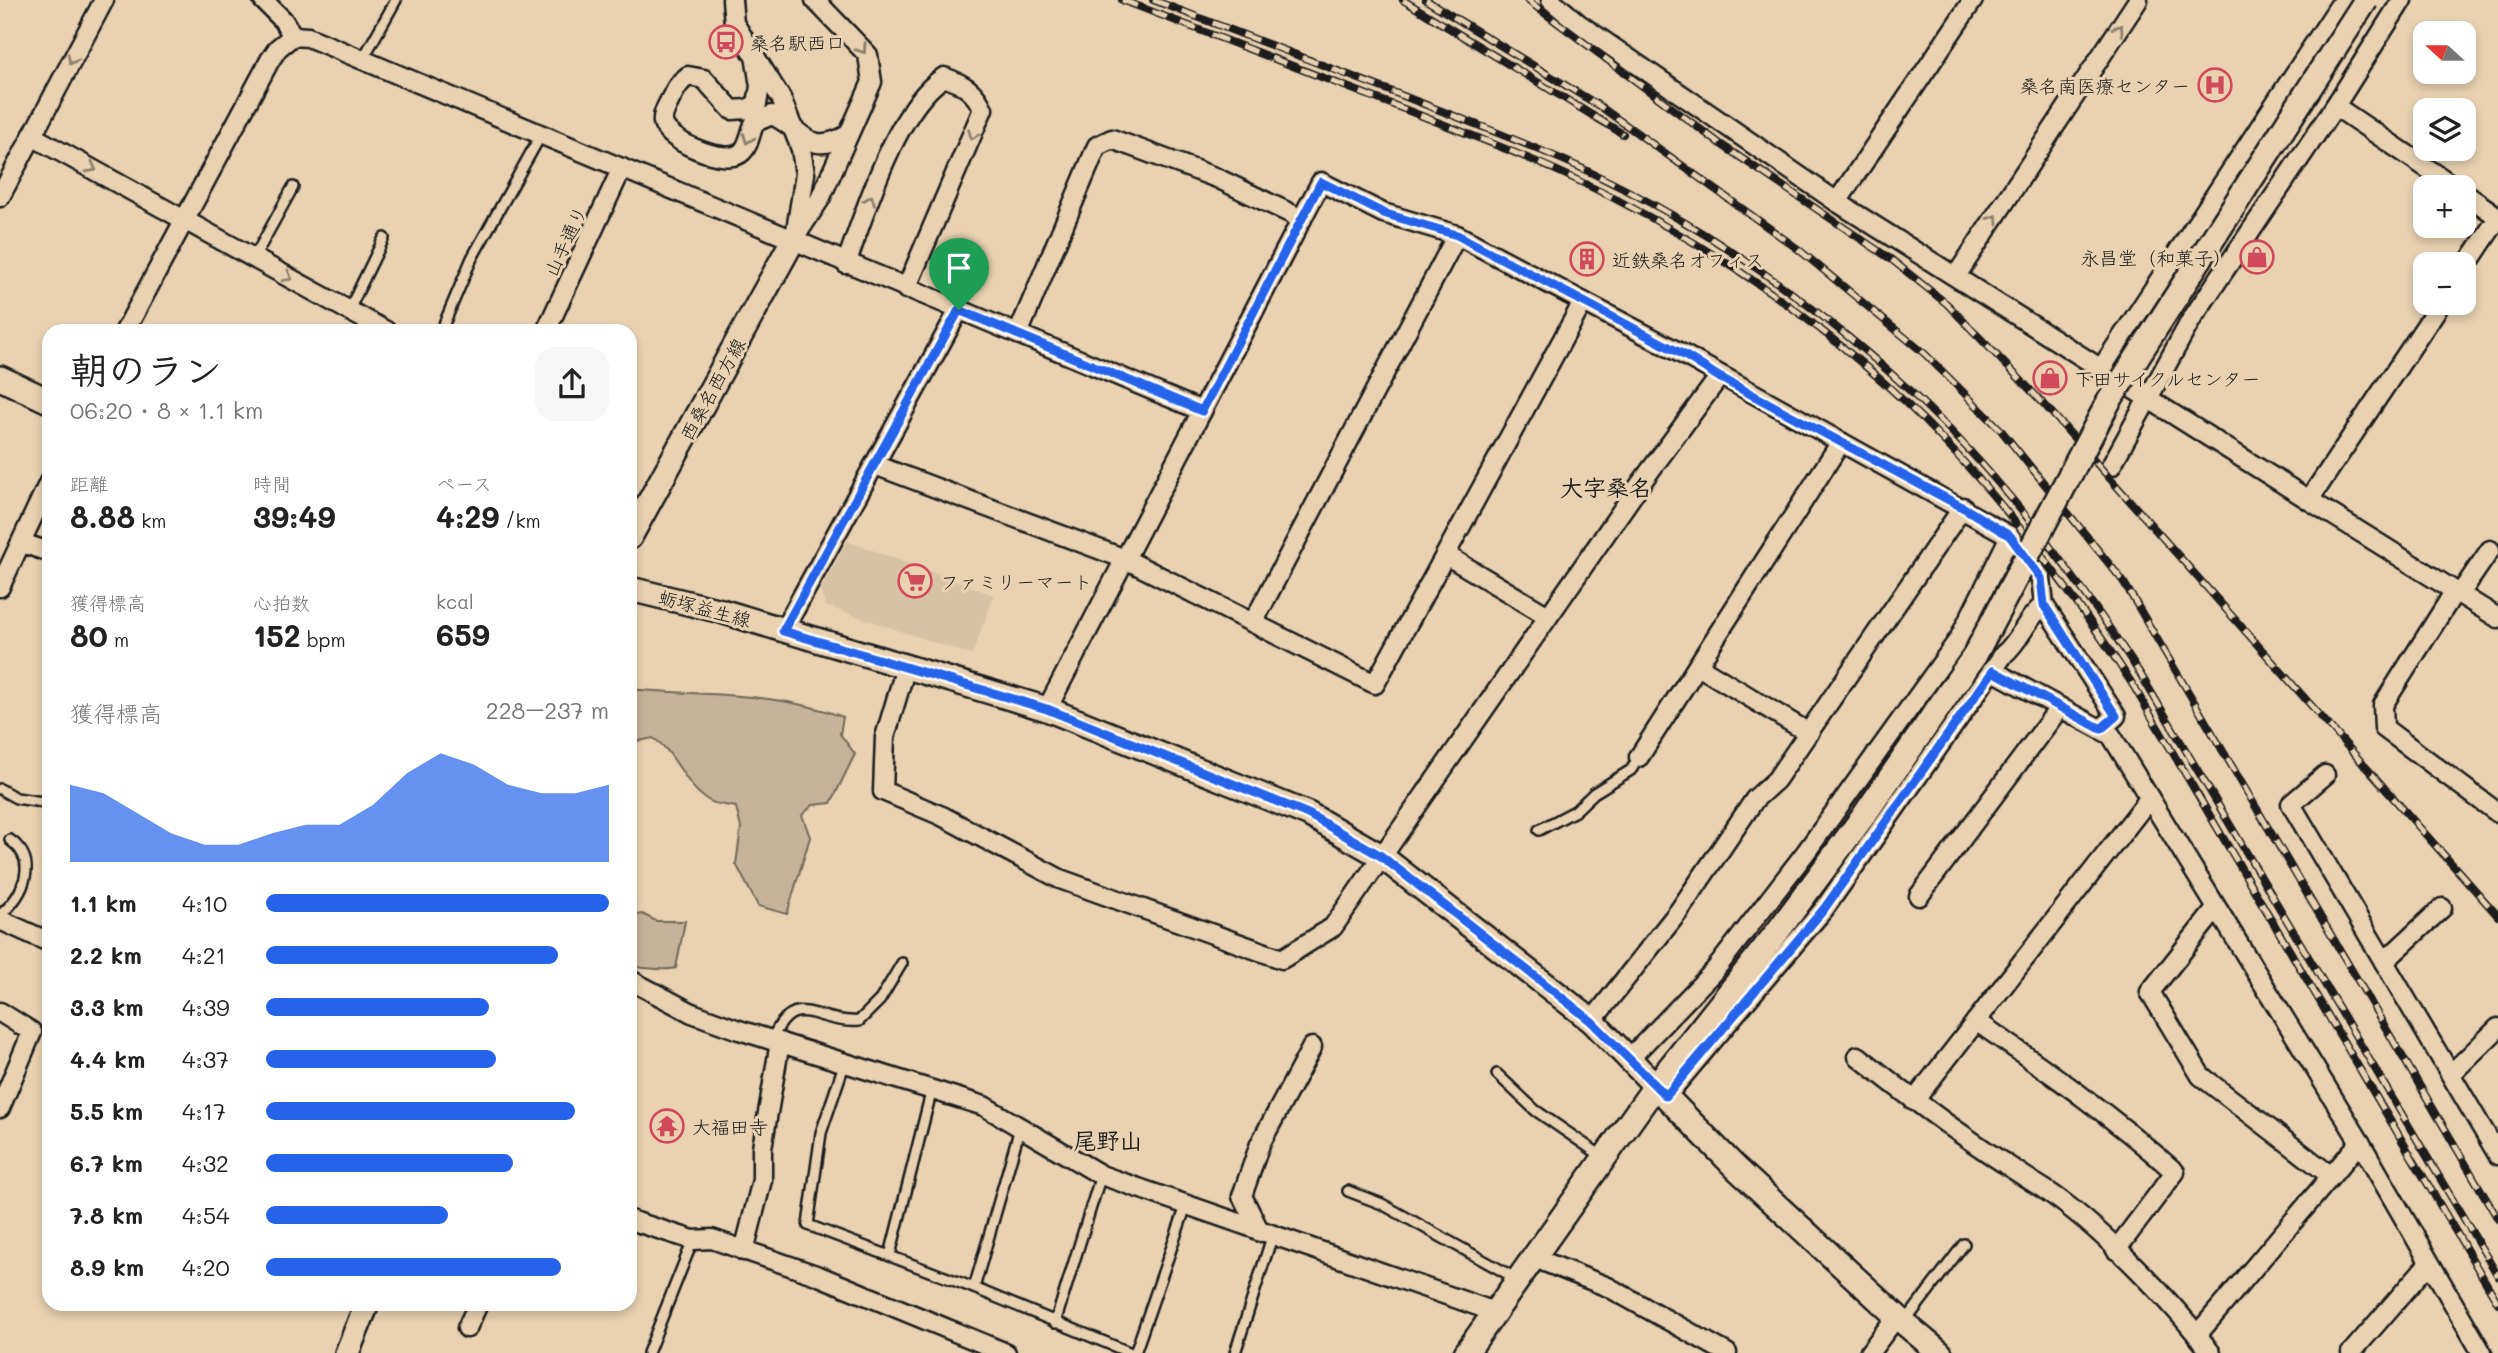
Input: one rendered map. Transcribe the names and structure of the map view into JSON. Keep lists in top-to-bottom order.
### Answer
{
  "streets": {
    "street": ["山手通り", "西桑名西方線", "蛎塚益生線"]
  },
  "districts": ["大字桑名", "尾野山"],
  "places": {
    "bus stop": ["桑名駅西口"],
    "hospital": ["桑名南医療センター"],
    "shop": ["永昌堂（和菓子）", "下田サイクルセンター"],
    "building": ["近鉄桑名オフィス"],
    "supermarket": ["ファミリーマート"],
    "temple": ["大福田寺"]
  },
  "north": "left",
  "page": {
    "map_buttons": ["+", "−"],
    "heading": ["朝のラン", "06:20 · 8 × 1.1 km"],
    "stats": [
      ["距離", "8.88 km"],
      ["時間", "39:49"],
      ["ペース", "4:29 /km"],
      ["獲得標高", "80 m"],
      ["心拍数", "152 bpm"],
      ["kcal", "659"]
    ],
    "chart": ["獲得標高", "228–237 m"],
    "list": [
      {
        "name": "1.1 km",
        "note": "4:10"
      },
      {
        "name": "2.2 km",
        "note": "4:21"
      },
      {
        "name": "3.3 km",
        "note": "4:39"
      },
      {
        "name": "4.4 km",
        "note": "4:37"
      },
      {
        "name": "5.5 km",
        "note": "4:17"
      },
      {
        "name": "6.7 km",
        "note": "4:32"
      },
      {
        "name": "7.8 km",
        "note": "4:54"
      },
      {
        "name": "8.9 km",
        "note": "4:20"
      }
    ]
  }
}
